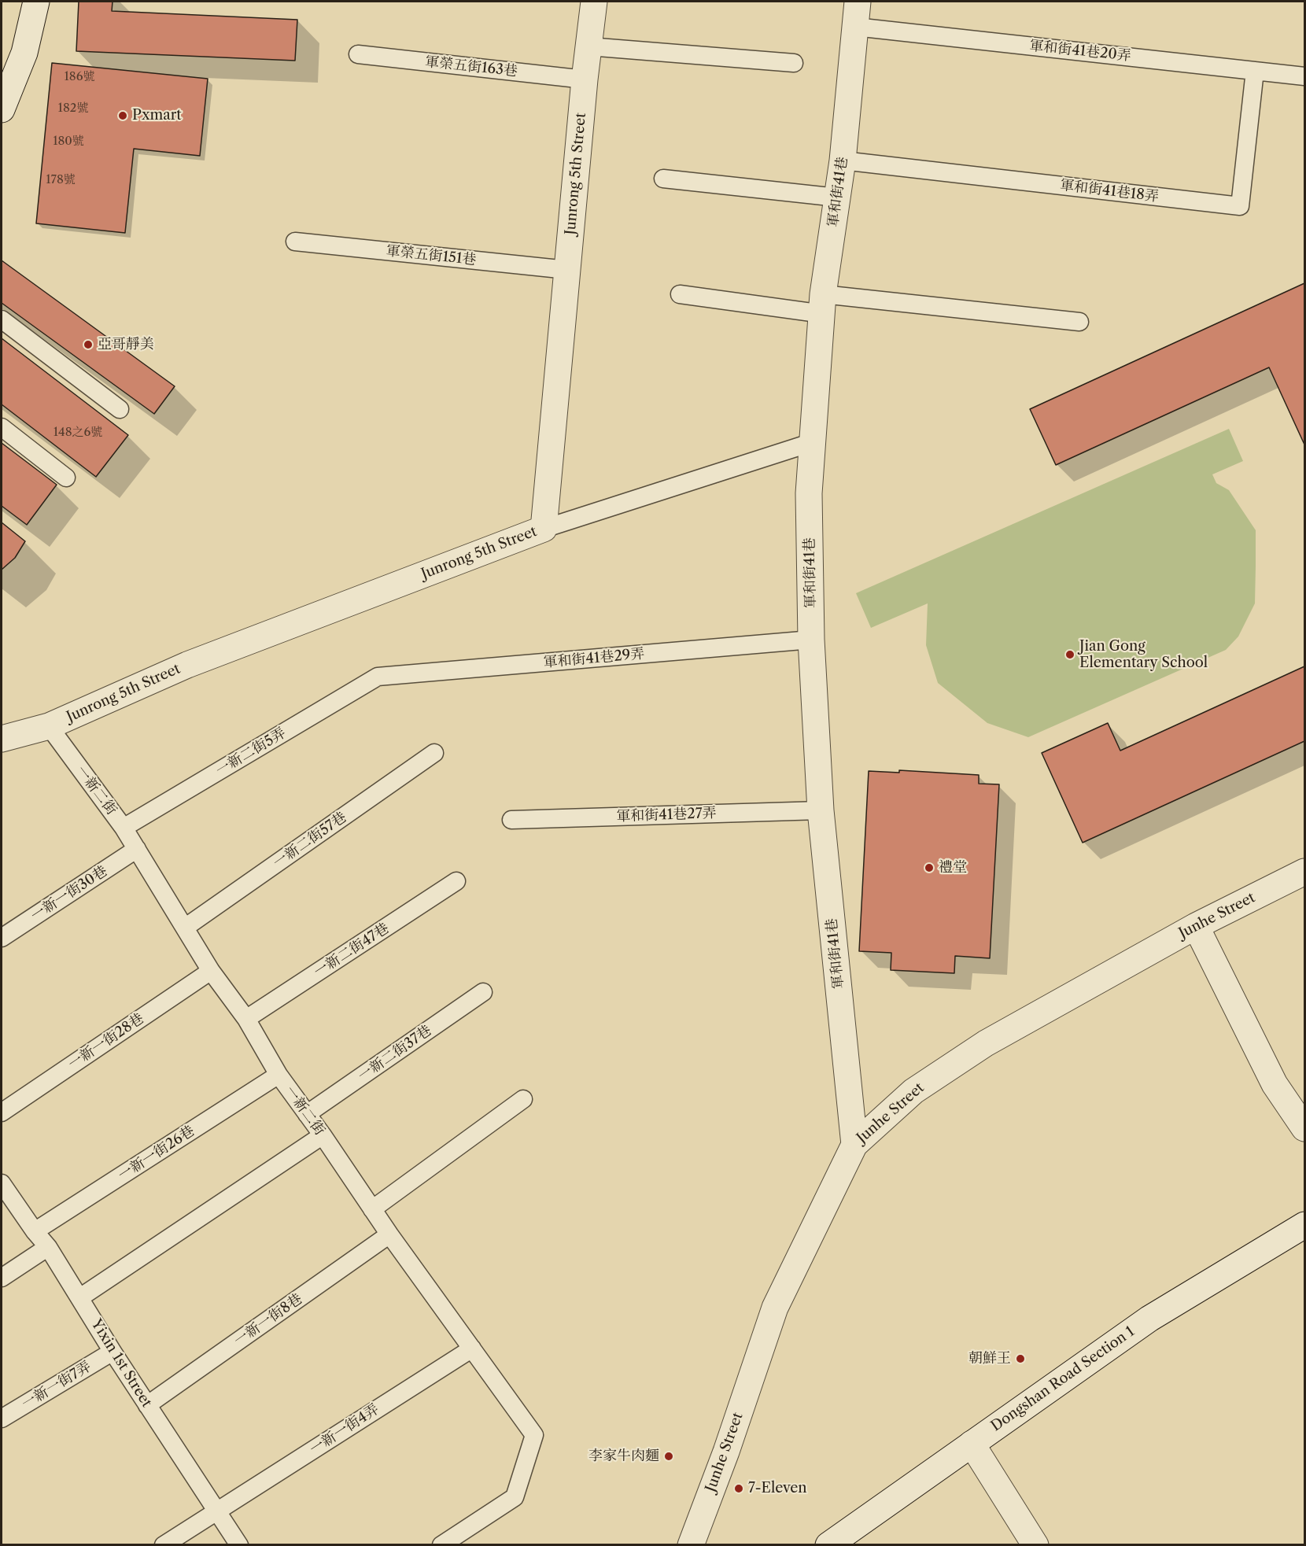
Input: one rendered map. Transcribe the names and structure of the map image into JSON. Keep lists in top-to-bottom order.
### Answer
{
  "streets": {
    "street": [
      "Junrong 5th Street",
      "軍和街41巷",
      "Junhe Street",
      "Dongshan Road Section 1"
    ],
    "lane": [
      "軍和街41巷20弄",
      "軍榮五街163巷",
      "軍和街41巷18弄",
      "軍榮五街151巷",
      "軍和街41巷29弄",
      "一新二街5弄",
      "一新二街",
      "軍和街41巷27弄",
      "一新二街57巷",
      "一新一街30巷",
      "一新二街47巷",
      "一新一街28巷",
      "一新二街37巷",
      "一新一街26巷",
      "一新一街8巷",
      "Yixin 1st Street",
      "一新一街7弄",
      "一新一街4弄"
    ]
  },
  "crossings": [
    ["軍和街41巷20弄", "軍和街41巷18弄"],
    ["軍和街41巷20弄", "軍和街41巷"],
    ["軍榮五街163巷", "Junrong 5th Street"],
    ["Junrong 5th Street", "軍榮五街151巷"],
    ["Junrong 5th Street", "一新二街"],
    ["軍和街41巷18弄", "軍和街41巷"],
    ["軍和街41巷", "軍和街41巷29弄"],
    ["軍和街41巷", "軍和街41巷27弄"],
    ["軍和街41巷", "Junhe Street"],
    ["軍和街41巷29弄", "一新二街5弄"],
    ["一新二街5弄", "一新二街"],
    ["一新二街", "一新二街57巷"],
    ["一新二街", "一新一街30巷"],
    ["一新二街", "一新二街47巷"],
    ["一新二街", "一新一街28巷"],
    ["一新二街", "一新二街37巷"],
    ["一新二街", "一新一街26巷"],
    ["一新二街", "一新一街8巷"],
    ["一新二街", "一新一街4弄"],
    ["一新一街26巷", "Yixin 1st Street"],
    ["一新一街8巷", "Yixin 1st Street"],
    ["Yixin 1st Street", "一新一街7弄"],
    ["Yixin 1st Street", "一新一街4弄"]
  ],
  "places": [
    "Pxmart",
    "亞哥靜美",
    "Jian Gong Elementary School",
    "禮堂",
    "朝鮮王",
    "李家牛肉麵",
    "7-Eleven"
  ],
  "house_numbers": [
    "186號",
    "182號",
    "180號",
    "178號",
    "148之6號"
  ]
}
